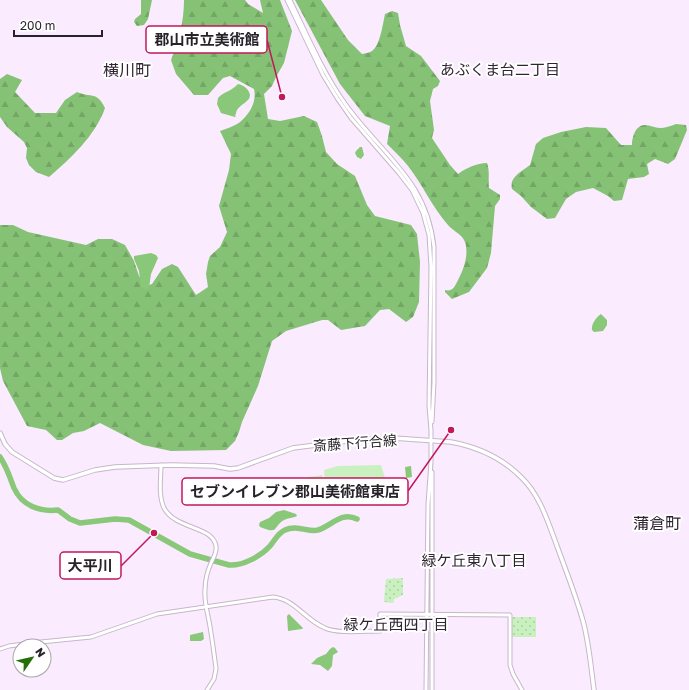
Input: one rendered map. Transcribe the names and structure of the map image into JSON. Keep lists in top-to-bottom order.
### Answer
{
  "streets": {
    "main road": ["斎藤下行合線"]
  },
  "districts": [
    "横川町",
    "あぶくま台二丁目",
    "蒲倉町",
    "緑ケ丘東八丁目",
    "緑ケ丘西四丁目"
  ],
  "places": ["郡山市立美術館", "セブンイレブン郡山美術館東店", "大平川"],
  "scale_bar": "200 m",
  "north": "top right"
}
